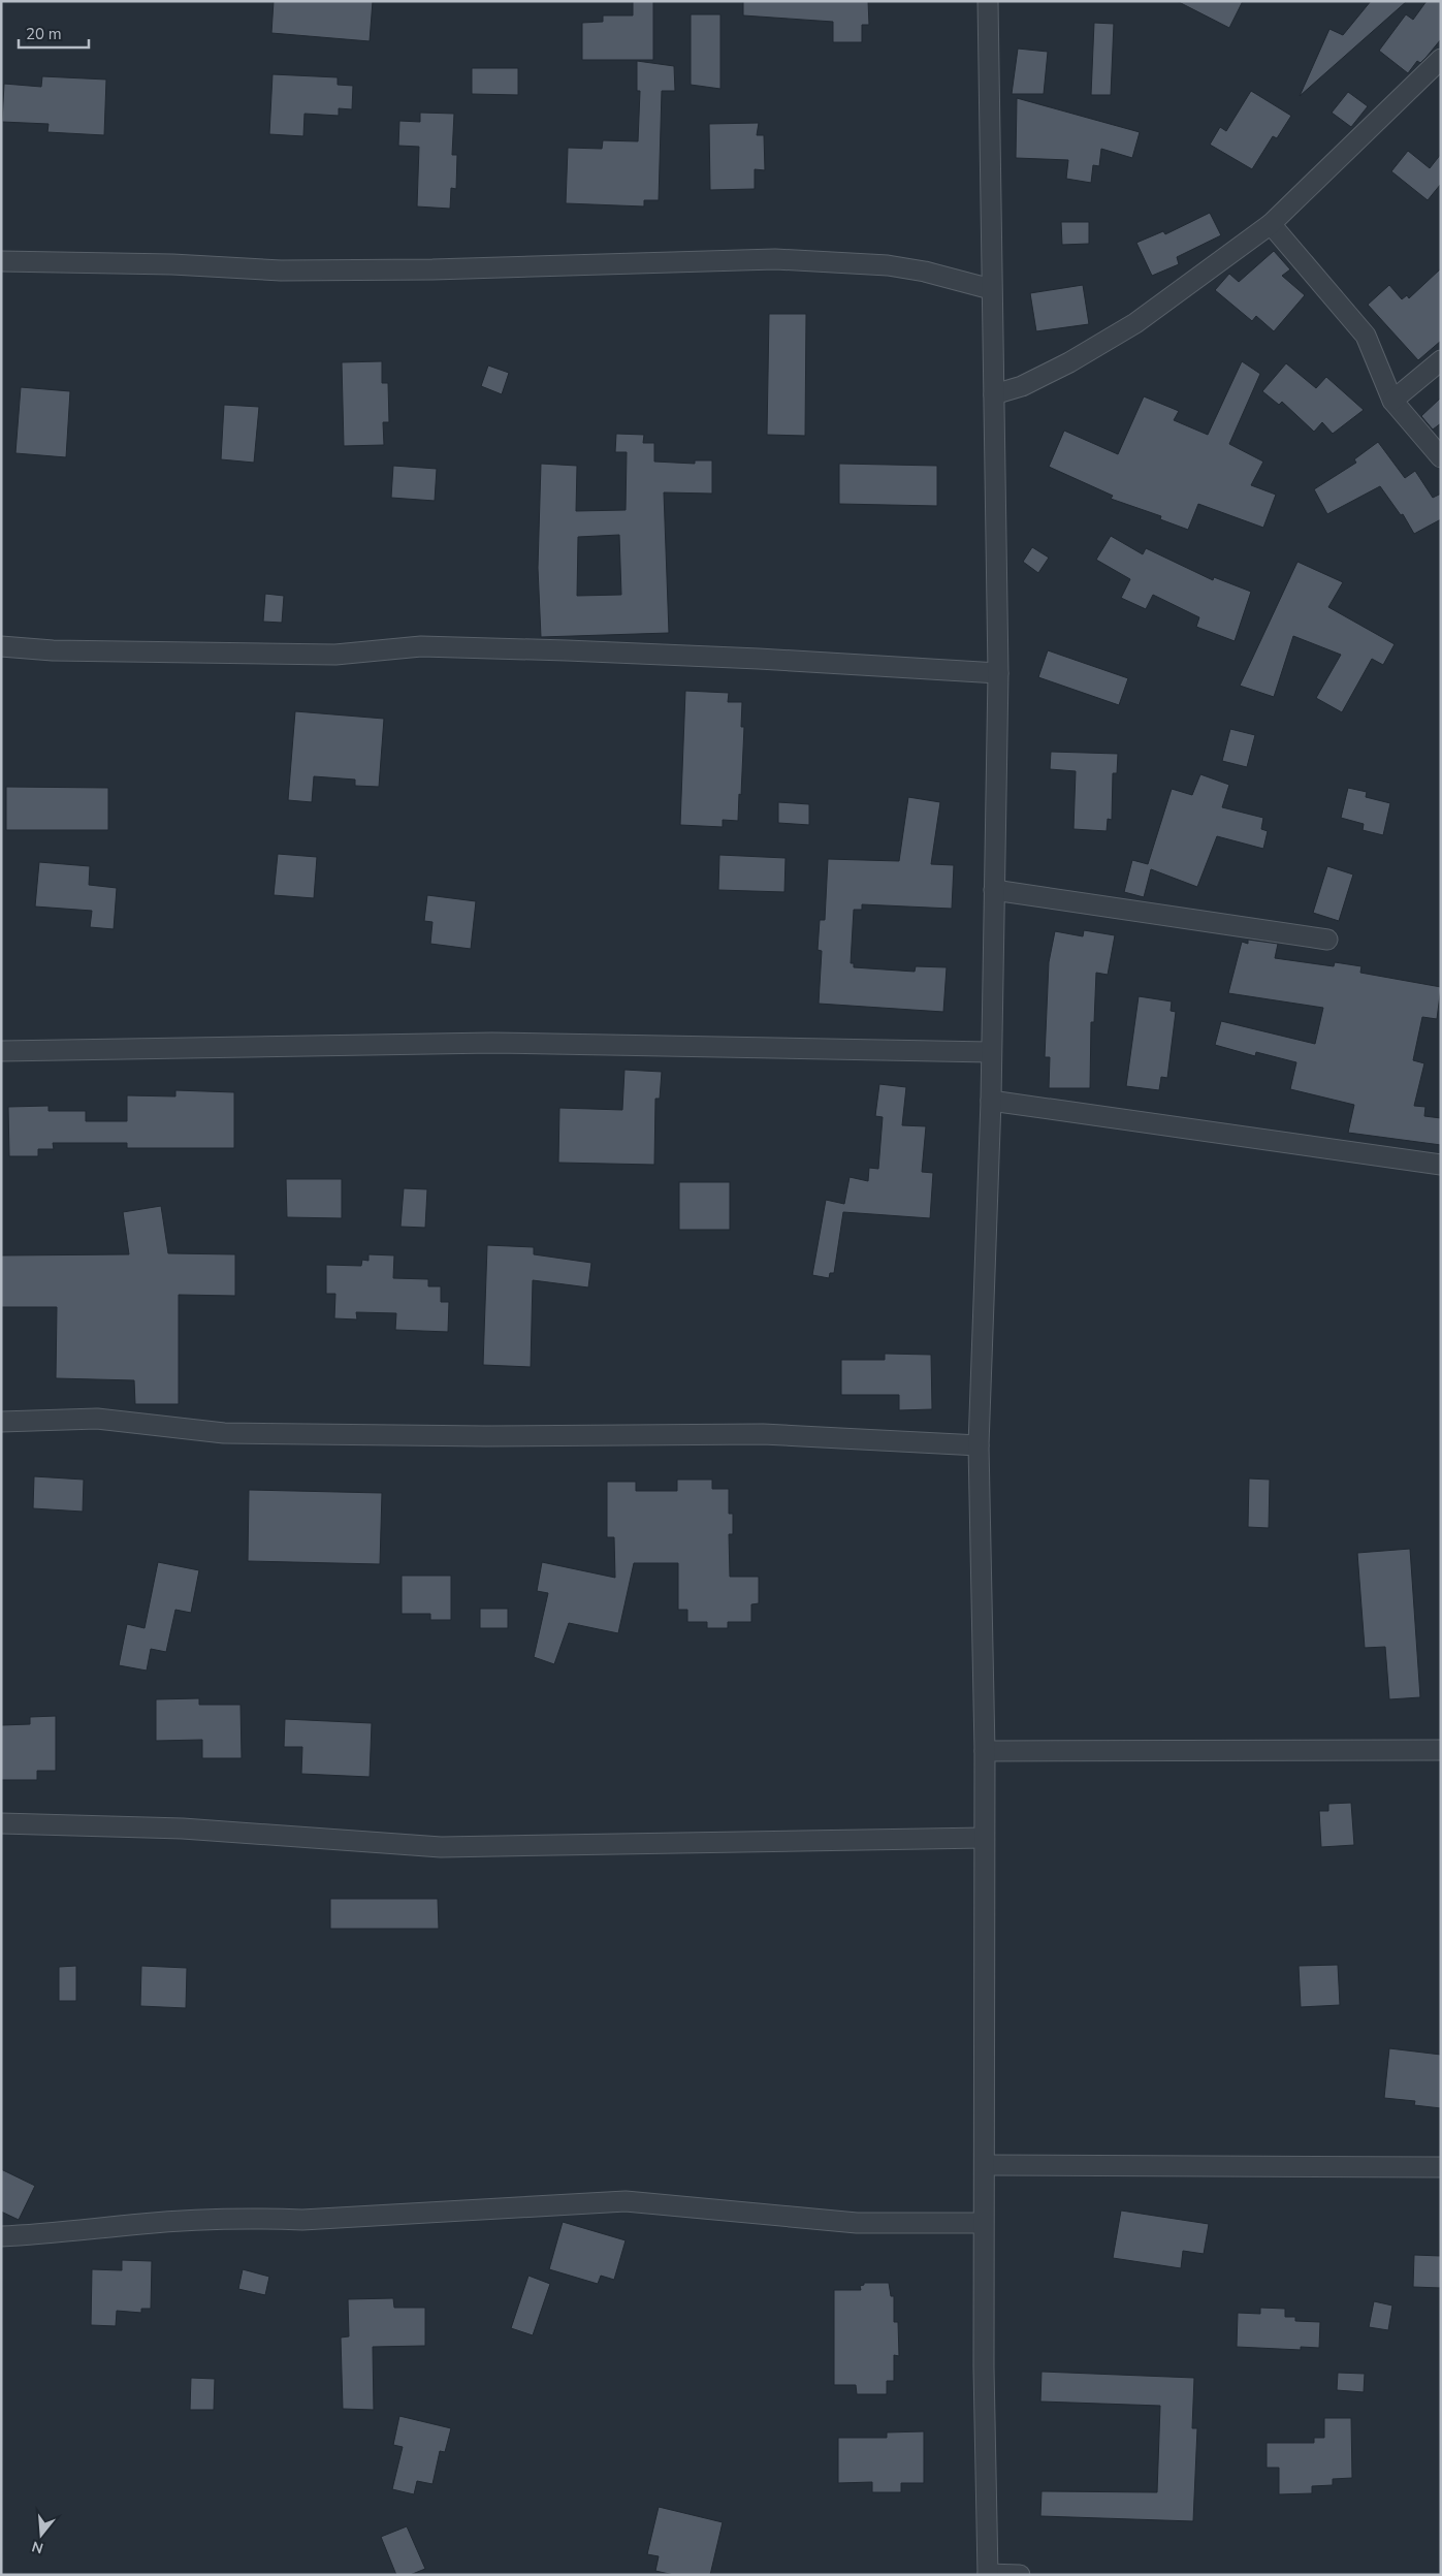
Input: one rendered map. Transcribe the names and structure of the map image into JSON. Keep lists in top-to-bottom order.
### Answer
{
  "scale_bar": "20 m",
  "north": "bottom"
}
